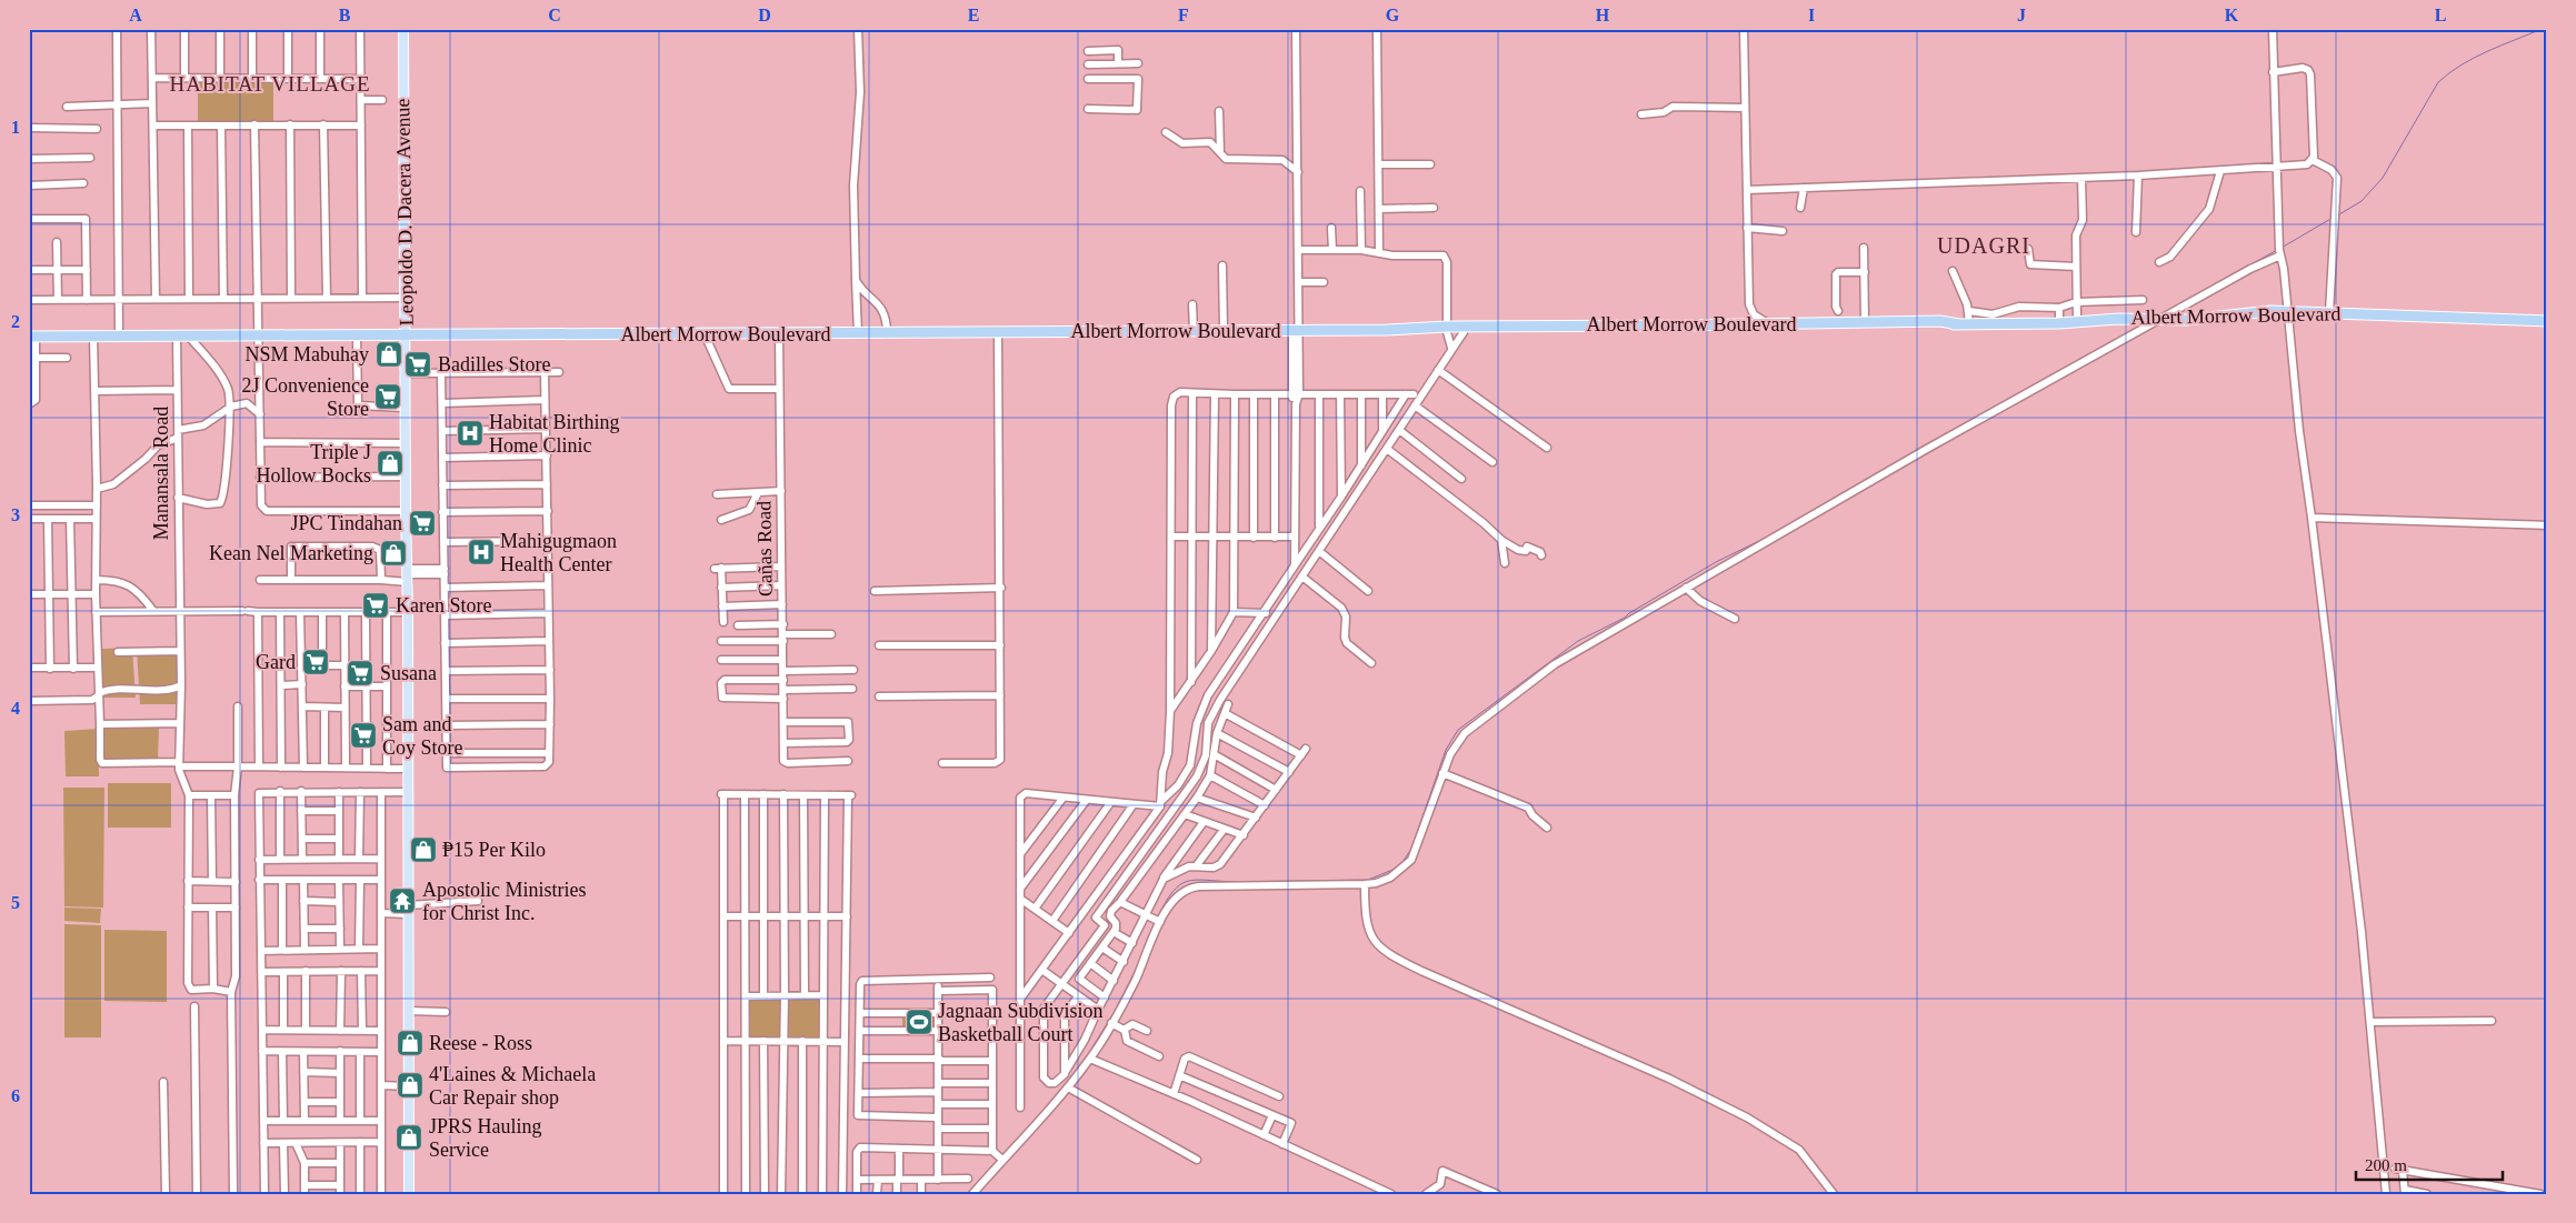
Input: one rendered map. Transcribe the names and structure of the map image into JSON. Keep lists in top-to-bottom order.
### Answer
{
  "streets": {
    "highway": ["Albert Morrow Boulevard"],
    "main road": ["Leopoldo D. Dacera Avenue"],
    "street": ["Manansala Road", "Cañas Road"]
  },
  "crossings": [
    ["Leopoldo D. Dacera Avenue", "Albert Morrow Boulevard"],
    ["Albert Morrow Boulevard", "Manansala Road"],
    ["Albert Morrow Boulevard", "Cañas Road"]
  ],
  "districts": ["HABITAT VILLAGE", "UDAGRI"],
  "places": {
    "shop": [
      "NSM Mabuhay",
      "Triple J Hollow Bocks",
      "Kean Nel Marketing",
      "₱15 Per Kilo",
      "Reese - Ross",
      "4'Laines & Michaela Car Repair shop",
      "JPRS Hauling Service"
    ],
    "supermarket": [
      "Badilles Store",
      "2J Convenience Store",
      "JPC Tindahan",
      "Karen Store",
      "Gard",
      "Susana",
      "Sam and Coy Store"
    ],
    "hospital": ["Habitat Birthing Home Clinic", "Mahigugmaon Health Center"],
    "temple": ["Apostolic Ministries for Christ Inc."],
    "sports": ["Jagnaan Subdivision Basketball Court"]
  },
  "scale_bar": "200 m",
  "grid": {
    "columns": [
      "A",
      "B",
      "C",
      "D",
      "E",
      "F",
      "G",
      "H",
      "I",
      "J",
      "K",
      "L"
    ],
    "rows": [
      "1",
      "2",
      "3",
      "4",
      "5",
      "6"
    ]
  }
}
